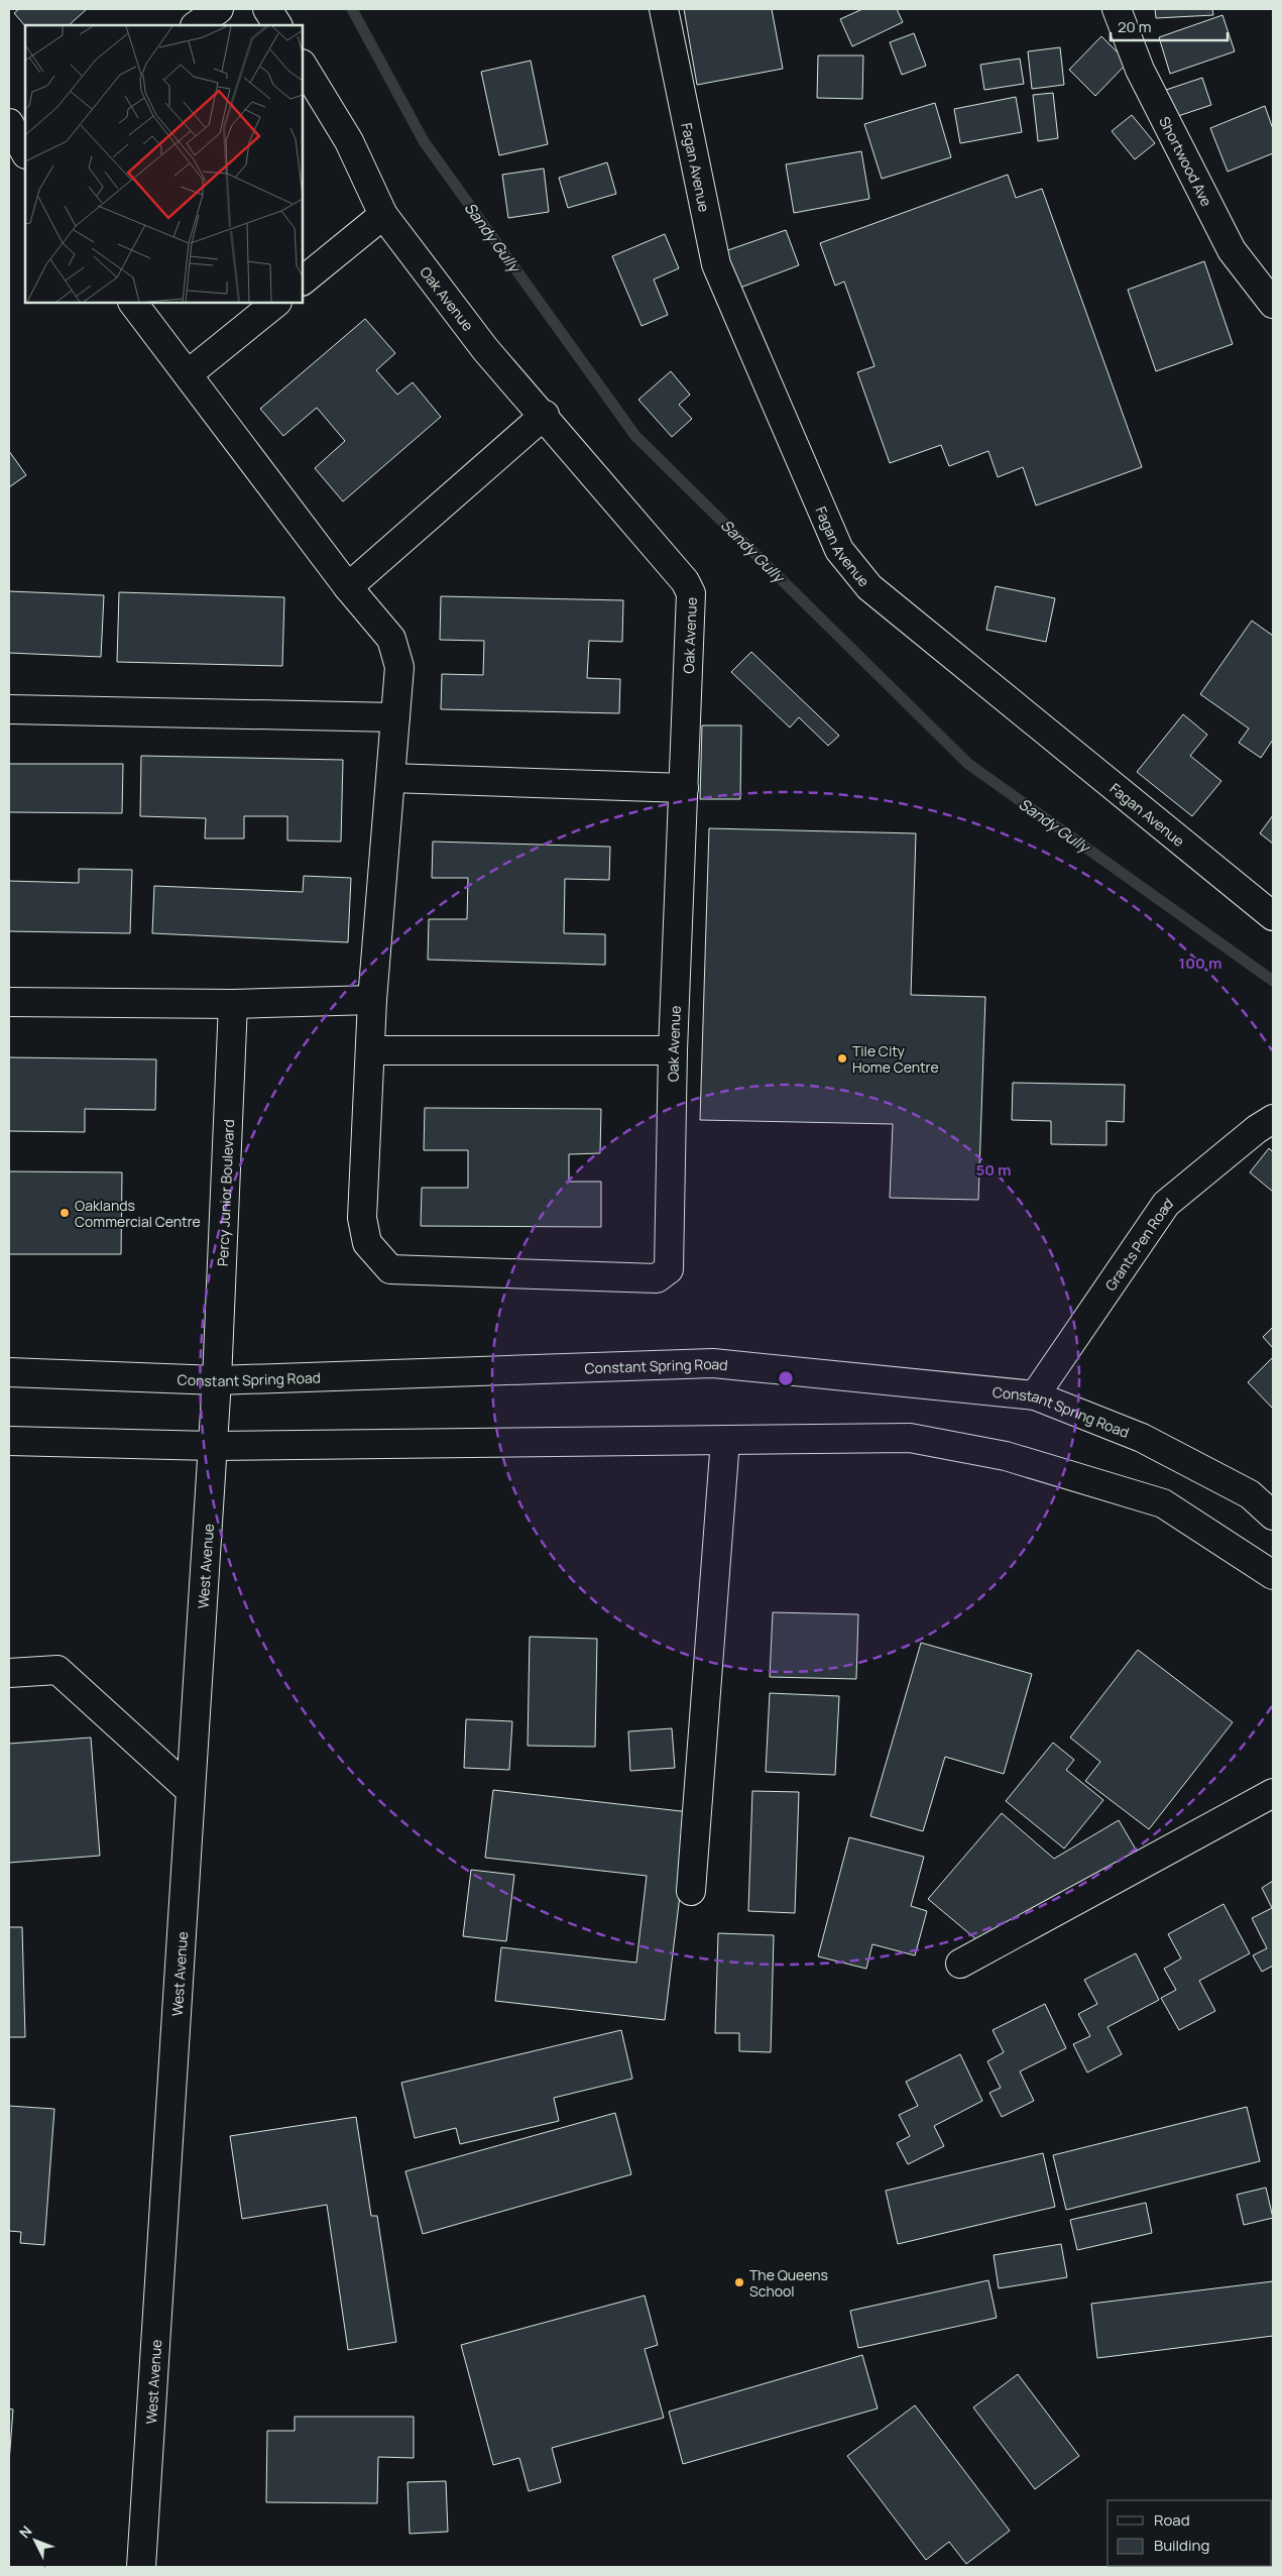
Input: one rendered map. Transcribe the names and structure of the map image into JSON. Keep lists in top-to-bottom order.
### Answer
{
  "streets": {
    "street": [
      "Shortwood Ave",
      "Fagan Avenue",
      "Oak Avenue",
      "Percy Junior Boulevard",
      "Grants Pen Road",
      "Constant Spring Road",
      "West Avenue"
    ]
  },
  "crossings": [
    ["Percy Junior Boulevard", "Constant Spring Road"],
    ["Percy Junior Boulevard", "West Avenue"],
    ["Grants Pen Road", "Constant Spring Road"],
    ["Constant Spring Road", "West Avenue"]
  ],
  "water": ["Sandy Gully"],
  "places": ["Tile City Home Centre", "Oaklands Commercial Centre", "The Queens School"],
  "legend": ["Road", "Building"],
  "scale_bar": "20 m",
  "north": "top left",
  "rings": ["100 m", "50 m"]
}
